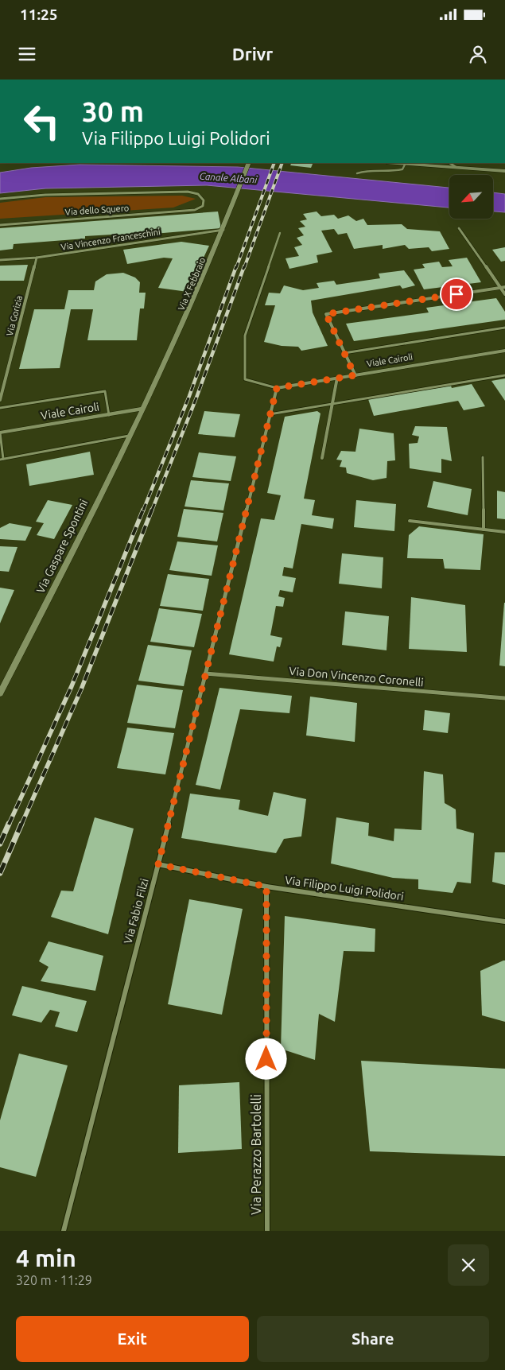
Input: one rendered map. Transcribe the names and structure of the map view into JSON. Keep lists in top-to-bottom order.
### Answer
{
  "streets": {
    "street": [
      "Via dello Squero",
      "Via Vincenzo Franceschini",
      "Via X Febbraio",
      "Via Gorizia",
      "Viale Cairoli",
      "Via Gaspare Spontini",
      "Via Don Vincenzo Coronelli",
      "Via Filippo Luigi Polidori",
      "Via Fabio Filzi",
      "Via Perazzo Bartolelli"
    ]
  },
  "crossings": [
    ["Via Vincenzo Franceschini", "Via X Febbraio"],
    ["Via Vincenzo Franceschini", "Via Gorizia"],
    ["Via X Febbraio", "Viale Cairoli"],
    ["Via X Febbraio", "Via Gaspare Spontini"],
    ["Viale Cairoli", "Via Gaspare Spontini"],
    ["Viale Cairoli", "Via Fabio Filzi"],
    ["Via Don Vincenzo Coronelli", "Via Fabio Filzi"],
    ["Via Filippo Luigi Polidori", "Via Fabio Filzi"],
    ["Via Filippo Luigi Polidori", "Via Perazzo Bartolelli"]
  ],
  "water": ["Canale Albani"],
  "north": "bottom left",
  "page": {
    "status": "11:25",
    "header": "Drivr",
    "turn": ["30 m", "Via Filippo Luigi Polidori"],
    "heading": ["4 min", "320 m · 11:29"],
    "buttons": ["Exit", "Share"]
  }
}
